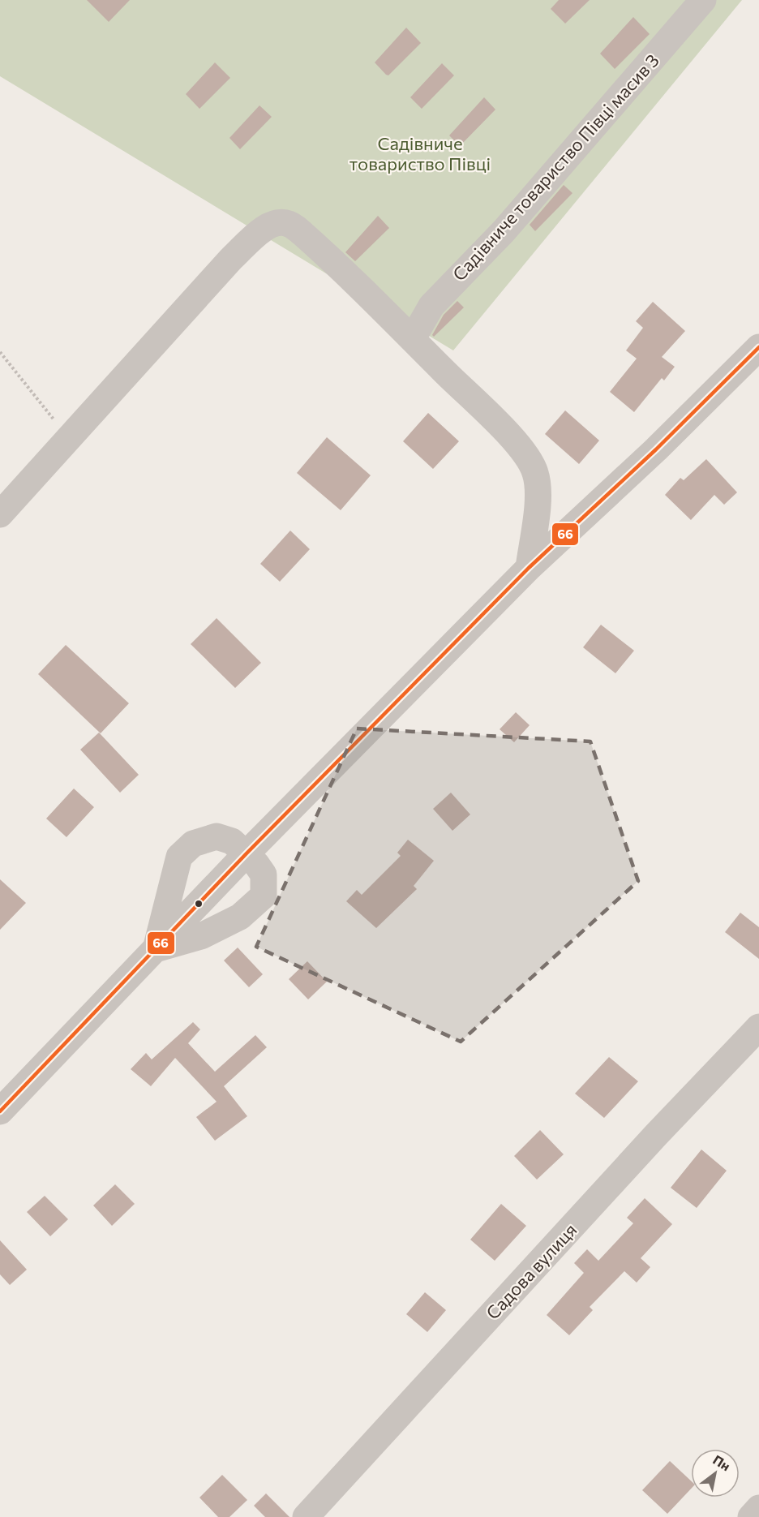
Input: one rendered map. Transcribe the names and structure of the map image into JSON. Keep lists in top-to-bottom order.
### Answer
{
  "streets": {
    "street": ["Садівниче товариство Півці масив 3", "Садова вулиця"]
  },
  "parks": ["Садівниче товариство Півці"],
  "lines": ["transit line 66"],
  "north": "top right"
}
